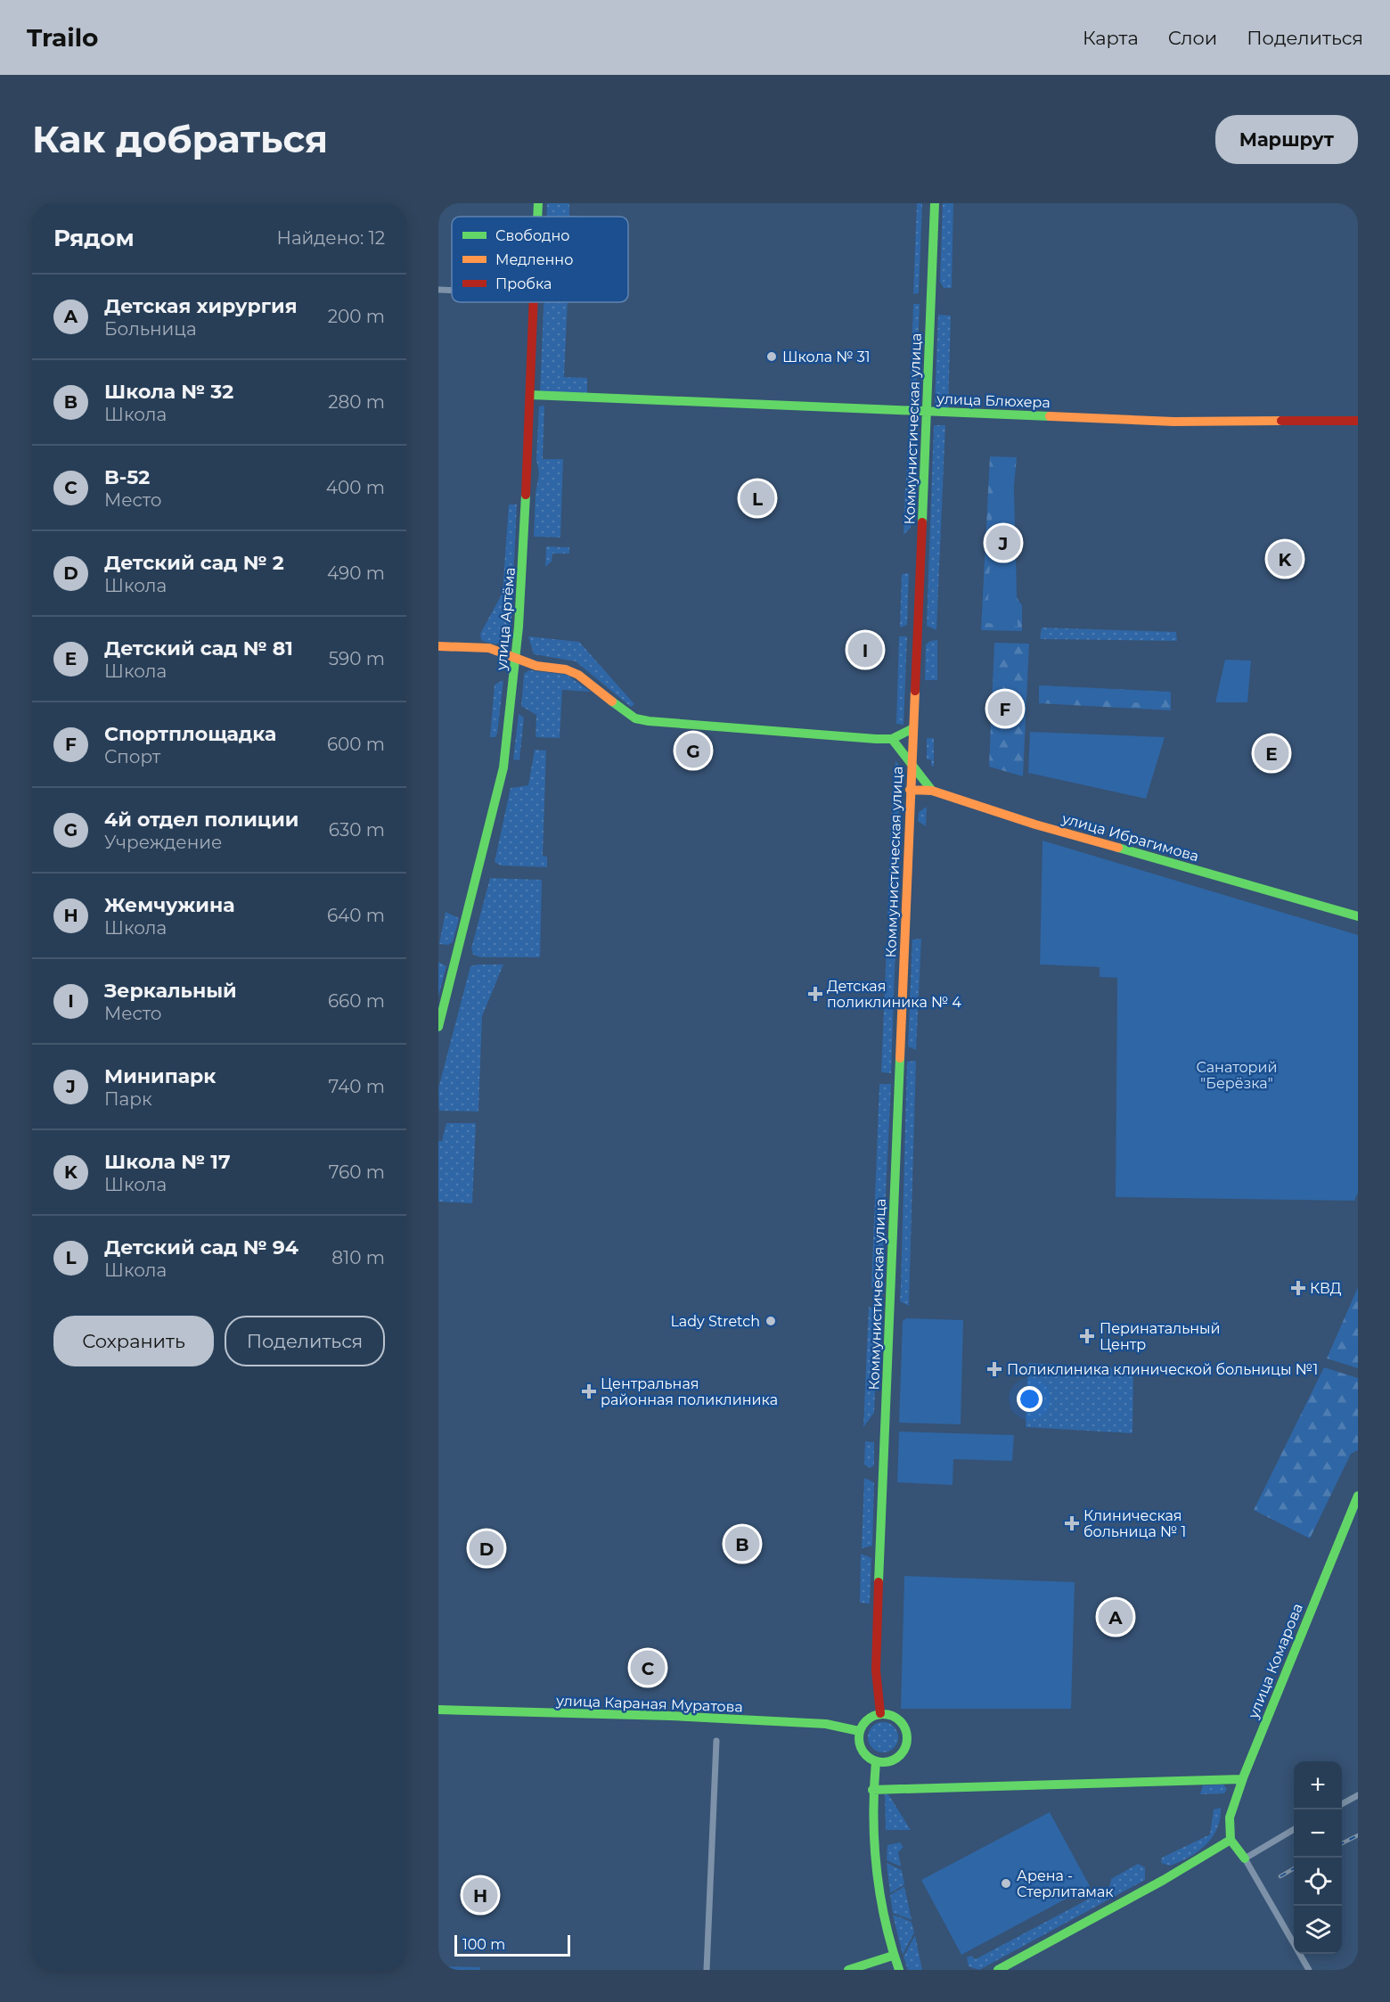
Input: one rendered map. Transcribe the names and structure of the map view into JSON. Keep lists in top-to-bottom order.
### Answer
{
  "streets": {
    "main road": [
      "улица Блюхера",
      "Коммунистическая улица",
      "улица Артёма",
      "улица Ибрагимова",
      "улица Комарова",
      "улица Караная Муратова"
    ]
  },
  "crossings": [
    ["улица Блюхера", "Коммунистическая улица"],
    ["улица Блюхера", "улица Артёма"],
    ["Коммунистическая улица", "улица Ибрагимова"],
    ["Коммунистическая улица", "улица Караная Муратова"]
  ],
  "parks": ["Санаторий \"Берёзка\""],
  "places": {
    "other": ["Школа № 31", "Lady Stretch", "Арена - Стерлитамак"],
    "health": [
      "Детская поликлиника № 4",
      "КВД",
      "Перинатальный Центр",
      "Поликлиника клинической больницы №1",
      "Центральная районная поликлиника",
      "Клиническая больница № 1"
    ]
  },
  "legend": ["Свободно", "Медленно", "Пробка"],
  "scale_bar": "100 m",
  "page": {
    "header": "Trailo",
    "nav": ["Карта", "Слои", "Поделиться"],
    "buttons": [
      "Маршрут",
      ["Сохранить", "Поделиться"]
    ],
    "title": "Как добраться",
    "heading": ["Рядом", "Найдено: 12"],
    "list": [
      {
        "mark": "A",
        "name": "Детская хирургия",
        "note": "Больница",
        "value": "200 m"
      },
      {
        "mark": "B",
        "name": "Школа № 32",
        "note": "Школа",
        "value": "280 m"
      },
      {
        "mark": "C",
        "name": "B-52",
        "note": "Место",
        "value": "400 m"
      },
      {
        "mark": "D",
        "name": "Детский сад № 2",
        "note": "Школа",
        "value": "490 m"
      },
      {
        "mark": "E",
        "name": "Детский сад № 81",
        "note": "Школа",
        "value": "590 m"
      },
      {
        "mark": "F",
        "name": "Спортплощадка",
        "note": "Спорт",
        "value": "600 m"
      },
      {
        "mark": "G",
        "name": "4й отдел полиции",
        "note": "Учреждение",
        "value": "630 m"
      },
      {
        "mark": "H",
        "name": "Жемчужина",
        "note": "Школа",
        "value": "640 m"
      },
      {
        "mark": "I",
        "name": "Зеркальный",
        "note": "Место",
        "value": "660 m"
      },
      {
        "mark": "J",
        "name": "Минипарк",
        "note": "Парк",
        "value": "740 m"
      },
      {
        "mark": "K",
        "name": "Школа № 17",
        "note": "Школа",
        "value": "760 m"
      },
      {
        "mark": "L",
        "name": "Детский сад № 94",
        "note": "Школа",
        "value": "810 m"
      }
    ],
    "pins": [
      "L",
      "J",
      "K",
      "I",
      "F",
      "G",
      "E",
      "B",
      "D",
      "A",
      "C",
      "H"
    ],
    "map_buttons": ["+", "−"],
    "scale": "100 m"
  }
}
